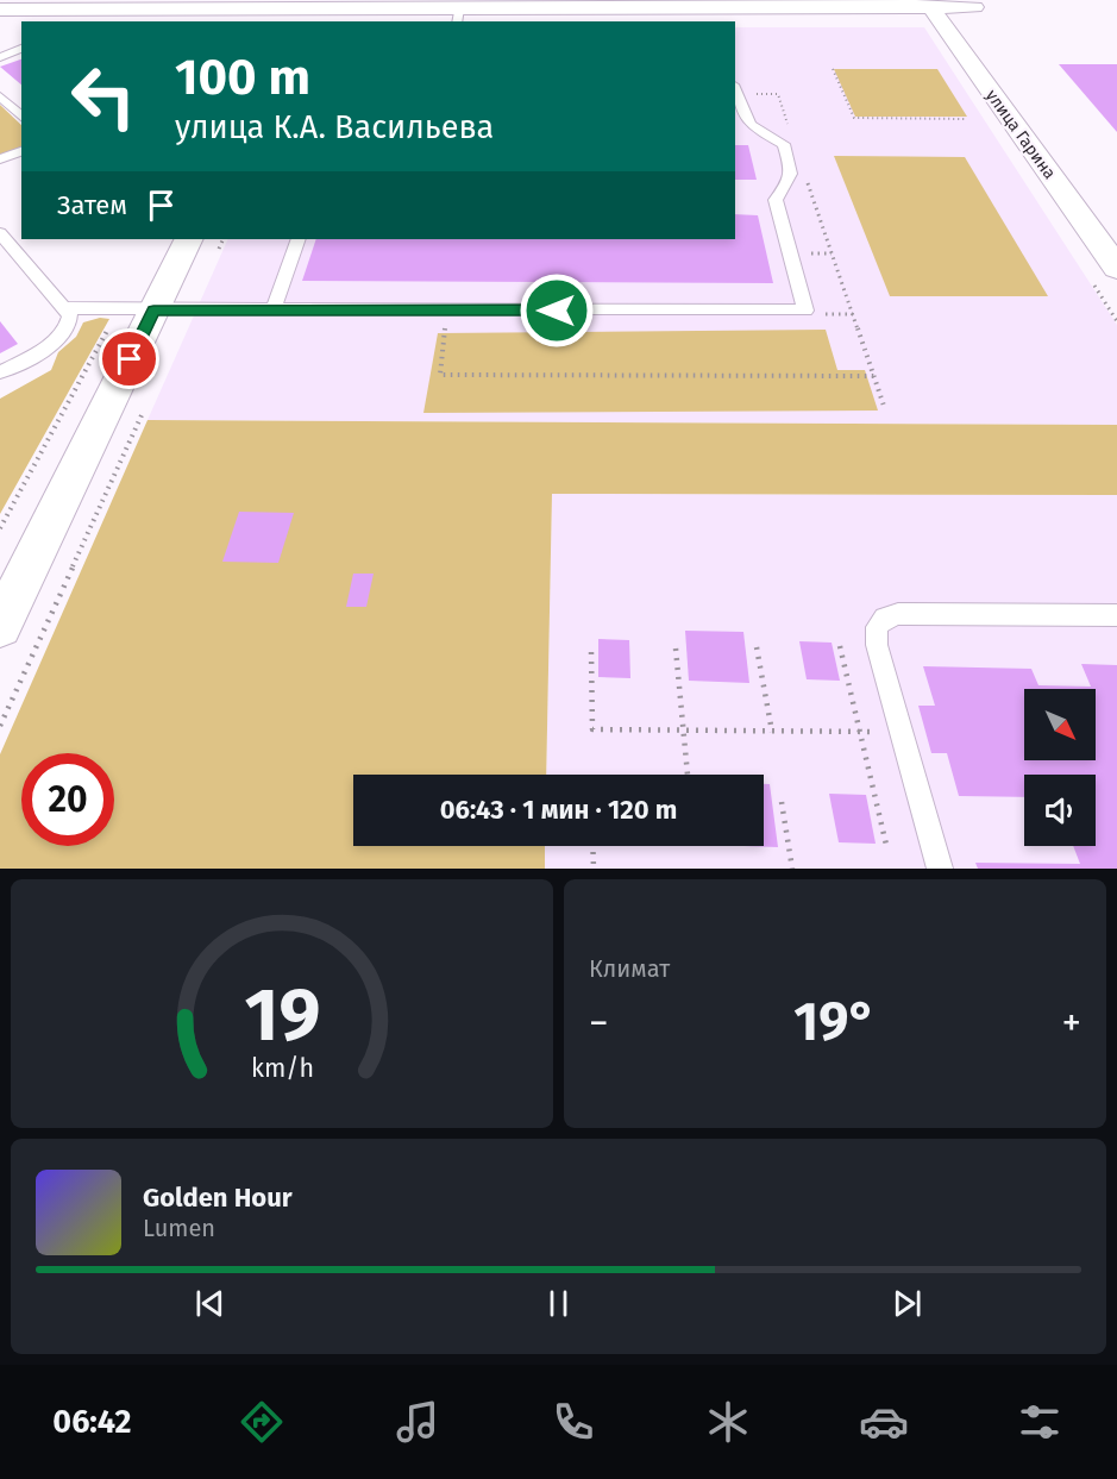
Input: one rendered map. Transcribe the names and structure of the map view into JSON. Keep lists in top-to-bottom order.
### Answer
{
  "streets": {
    "street": ["улица Гарина"]
  },
  "north": "bottom right",
  "page": {
    "turn": ["100 m", "улица К.А. Васильева"],
    "then": "Затем",
    "limit": "20",
    "trip": "06:43 · 1 мин · 120 m",
    "tile": "Климат",
    "heat": ["−", "19°", "+"],
    "song": ["Golden Hour", "Lumen"],
    "tabs": "06:42",
    "gauge": ["19", "km/h"]
  }
}
